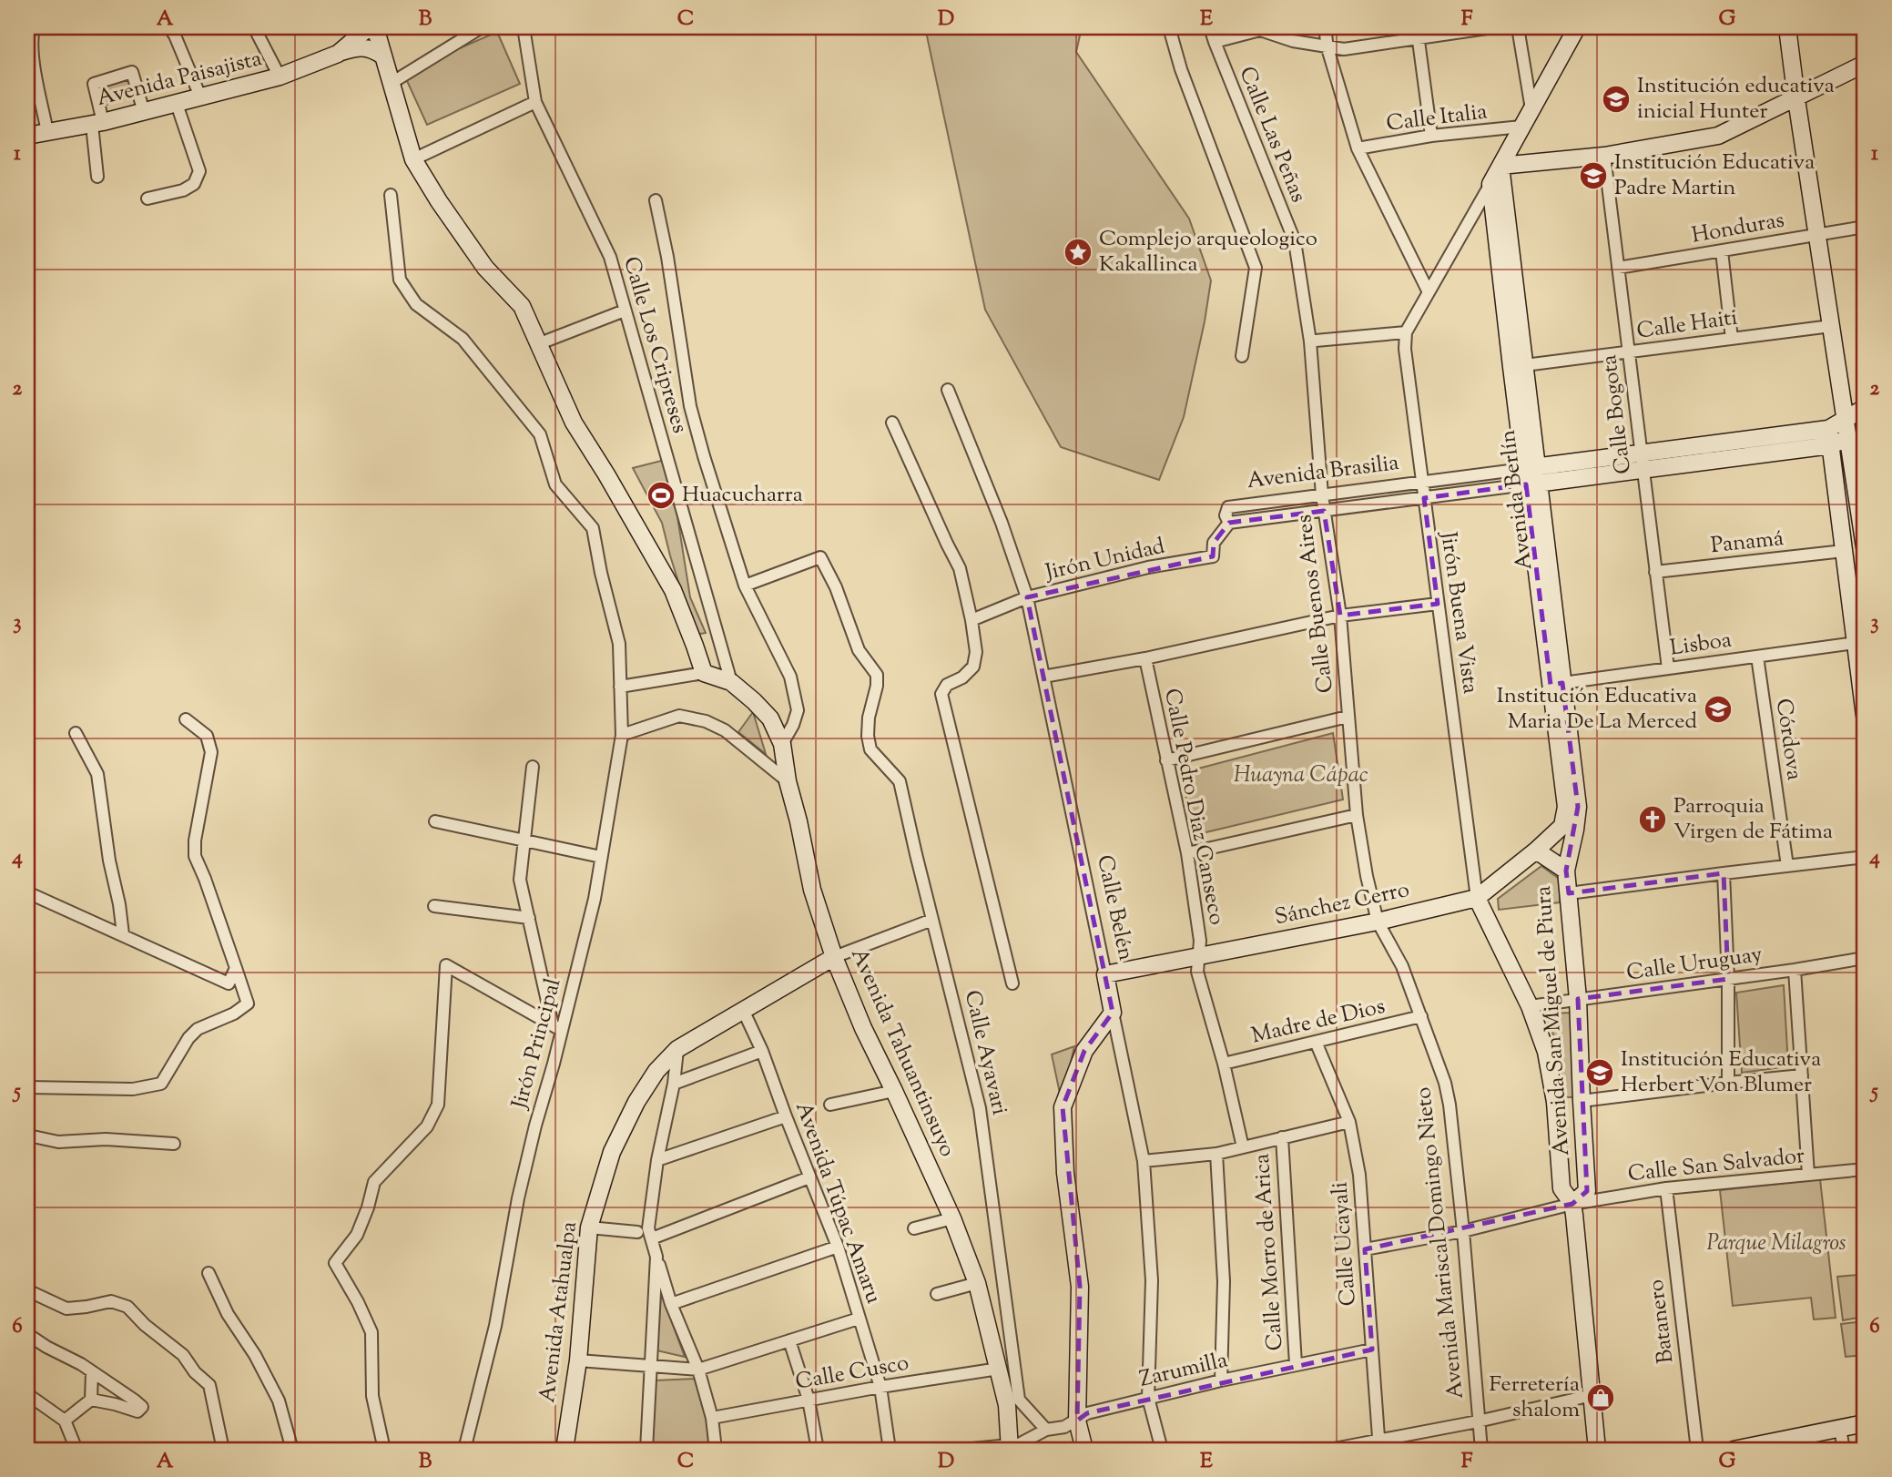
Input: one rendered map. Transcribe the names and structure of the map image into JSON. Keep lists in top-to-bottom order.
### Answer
{
  "streets": {
    "street": [
      "Avenida Paisajista",
      "Calle Italia",
      "Calle Las Peñas",
      "Honduras",
      "Calle Haiti",
      "Calle Los Cripreses",
      "Calle Bogota",
      "Avenida Brasilia",
      "Avenida Berlín",
      "Panamá",
      "Jirón Unidad",
      "Calle Buenos Aires",
      "Jirón Buena Vista",
      "Lisboa",
      "Córdova",
      "Calle Pedro Diaz Canseco",
      "Sánchez Cerro",
      "Calle Belén",
      "Calle Uruguay",
      "Avenida San Miguel de Piura",
      "Madre de Dios",
      "Jirón Principal",
      "Avenida Tahuantinsuyo",
      "Calle Ayavari",
      "Calle San Salvador",
      "Avenida Túpac Amaru",
      "Avenida Mariscal Domingo Nieto",
      "Calle Ucayali",
      "Calle Morro de Arica",
      "Avenida Atahualpa",
      "Batanero",
      "Zarumilla",
      "Calle Cusco"
    ]
  },
  "crossings": [
    ["Calle Las Peñas", "Calle Buenos Aires"],
    ["Honduras", "Calle Bogota"],
    ["Calle Haiti", "Calle Bogota"],
    ["Calle Haiti", "Avenida Berlín"],
    ["Calle Los Cripreses", "Avenida Tahuantinsuyo"],
    ["Calle Bogota", "Avenida Brasilia"],
    ["Calle Bogota", "Panamá"],
    ["Calle Bogota", "Lisboa"],
    ["Avenida Brasilia", "Avenida Berlín"],
    ["Avenida Brasilia", "Jirón Unidad"],
    ["Avenida Brasilia", "Calle Buenos Aires"],
    ["Avenida Brasilia", "Jirón Buena Vista"],
    ["Avenida Berlín", "Lisboa"],
    ["Avenida Berlín", "Sánchez Cerro"],
    ["Avenida Berlín", "Avenida San Miguel de Piura"],
    ["Jirón Unidad", "Calle Belén"],
    ["Calle Buenos Aires", "Sánchez Cerro"],
    ["Calle Buenos Aires", "Avenida Mariscal Domingo Nieto"],
    ["Jirón Buena Vista", "Sánchez Cerro"],
    ["Jirón Buena Vista", "Avenida San Miguel de Piura"],
    ["Lisboa", "Córdova"],
    ["Calle Pedro Diaz Canseco", "Sánchez Cerro"],
    ["Calle Pedro Diaz Canseco", "Madre de Dios"],
    ["Sánchez Cerro", "Calle Belén"],
    ["Sánchez Cerro", "Avenida San Miguel de Piura"],
    ["Sánchez Cerro", "Avenida Mariscal Domingo Nieto"],
    ["Calle Belén", "Zarumilla"],
    ["Calle Uruguay", "Avenida San Miguel de Piura"],
    ["Avenida San Miguel de Piura", "Calle San Salvador"],
    ["Madre de Dios", "Avenida Mariscal Domingo Nieto"],
    ["Madre de Dios", "Calle Ucayali"],
    ["Avenida Tahuantinsuyo", "Calle Ayavari"],
    ["Avenida Tahuantinsuyo", "Avenida Atahualpa"],
    ["Avenida Tahuantinsuyo", "Zarumilla"],
    ["Avenida Tahuantinsuyo", "Calle Cusco"],
    ["Calle San Salvador", "Avenida Mariscal Domingo Nieto"],
    ["Calle San Salvador", "Calle Ucayali"],
    ["Calle San Salvador", "Batanero"],
    ["Avenida Túpac Amaru", "Avenida Atahualpa"],
    ["Avenida Túpac Amaru", "Calle Cusco"],
    ["Calle Ucayali", "Zarumilla"],
    ["Calle Morro de Arica", "Zarumilla"]
  ],
  "parks": ["Huayna Cápac", "Parque Milagros"],
  "places": {
    "school or university": [
      "Institución educativa inicial Hunter",
      "Institución Educativa Padre Martin",
      "Institución Educativa Maria De La Merced",
      "Institución Educativa Herbert Von Blumer"
    ],
    "place": ["Complejo arqueologico Kakallinca"],
    "sports": ["Huacucharra"],
    "church": ["Parroquia Virgen de Fátima"],
    "shop": ["Ferretería shalom"]
  },
  "grid": {
    "columns": [
      "A",
      "B",
      "C",
      "D",
      "E",
      "F",
      "G"
    ],
    "rows": [
      "1",
      "2",
      "3",
      "4",
      "5",
      "6"
    ]
  }
}
